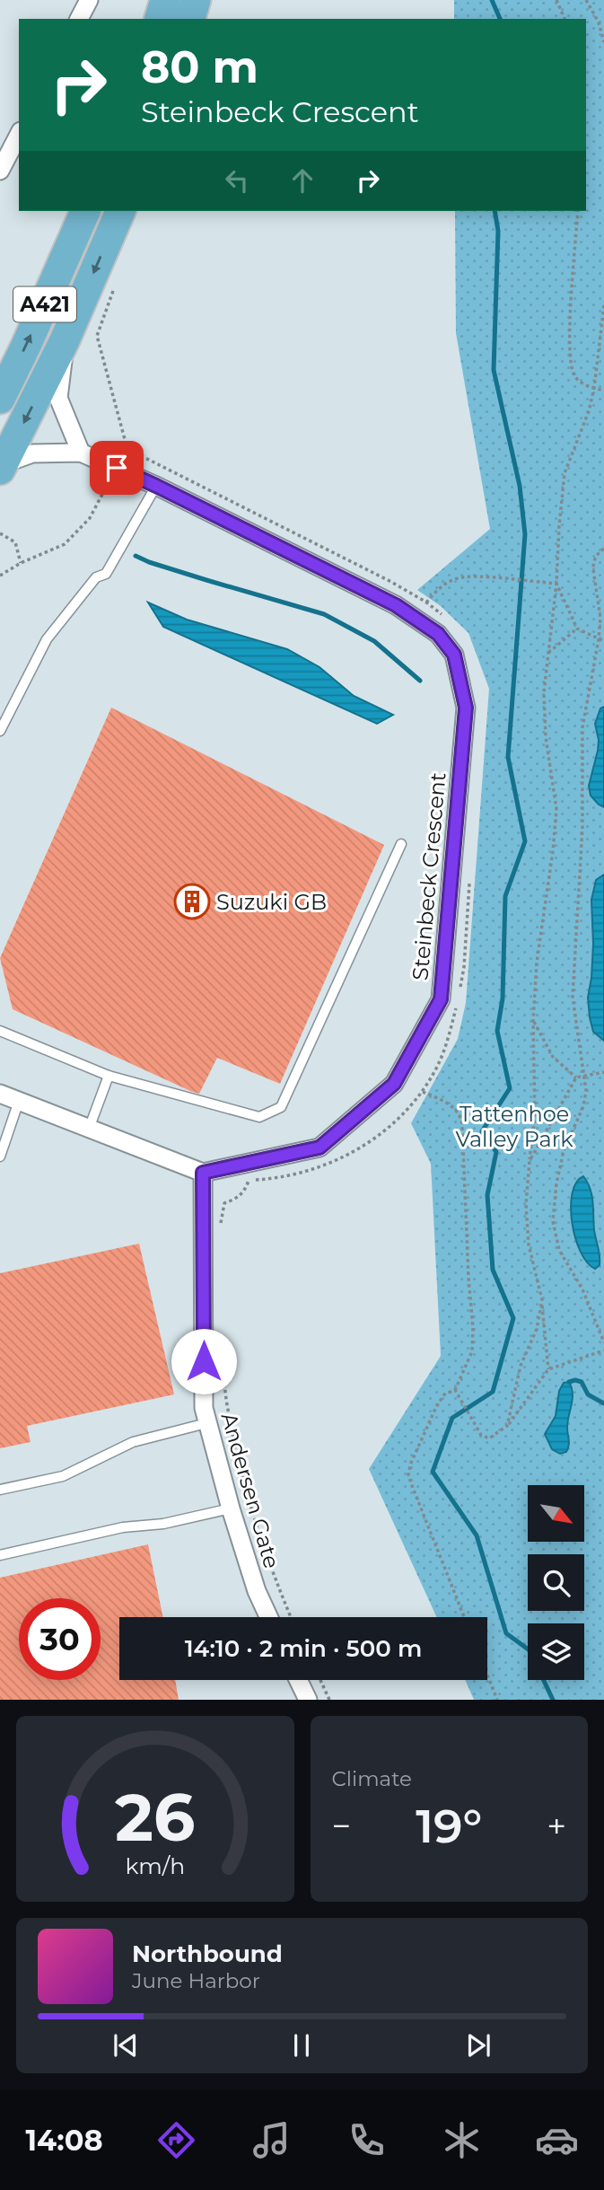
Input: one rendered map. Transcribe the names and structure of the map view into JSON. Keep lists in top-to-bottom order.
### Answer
{
  "streets": {
    "highway": ["A421"],
    "street": ["Steinbeck Crescent", "Andersen Gate"]
  },
  "crossings": [
    ["A421", "Steinbeck Crescent"],
    ["Steinbeck Crescent", "Andersen Gate"]
  ],
  "parks": ["Tattenhoe Valley Park"],
  "places": {
    "building": ["Suzuki GB"]
  },
  "north": "bottom right",
  "page": {
    "turn": ["80 m", "Steinbeck Crescent"],
    "limit": "30",
    "trip": "14:10 · 2 min · 500 m",
    "tile": "Climate",
    "heat": ["−", "19°", "+"],
    "song": ["Northbound", "June Harbor"],
    "tabs": "14:08",
    "gauge": ["26", "km/h"]
  }
}
